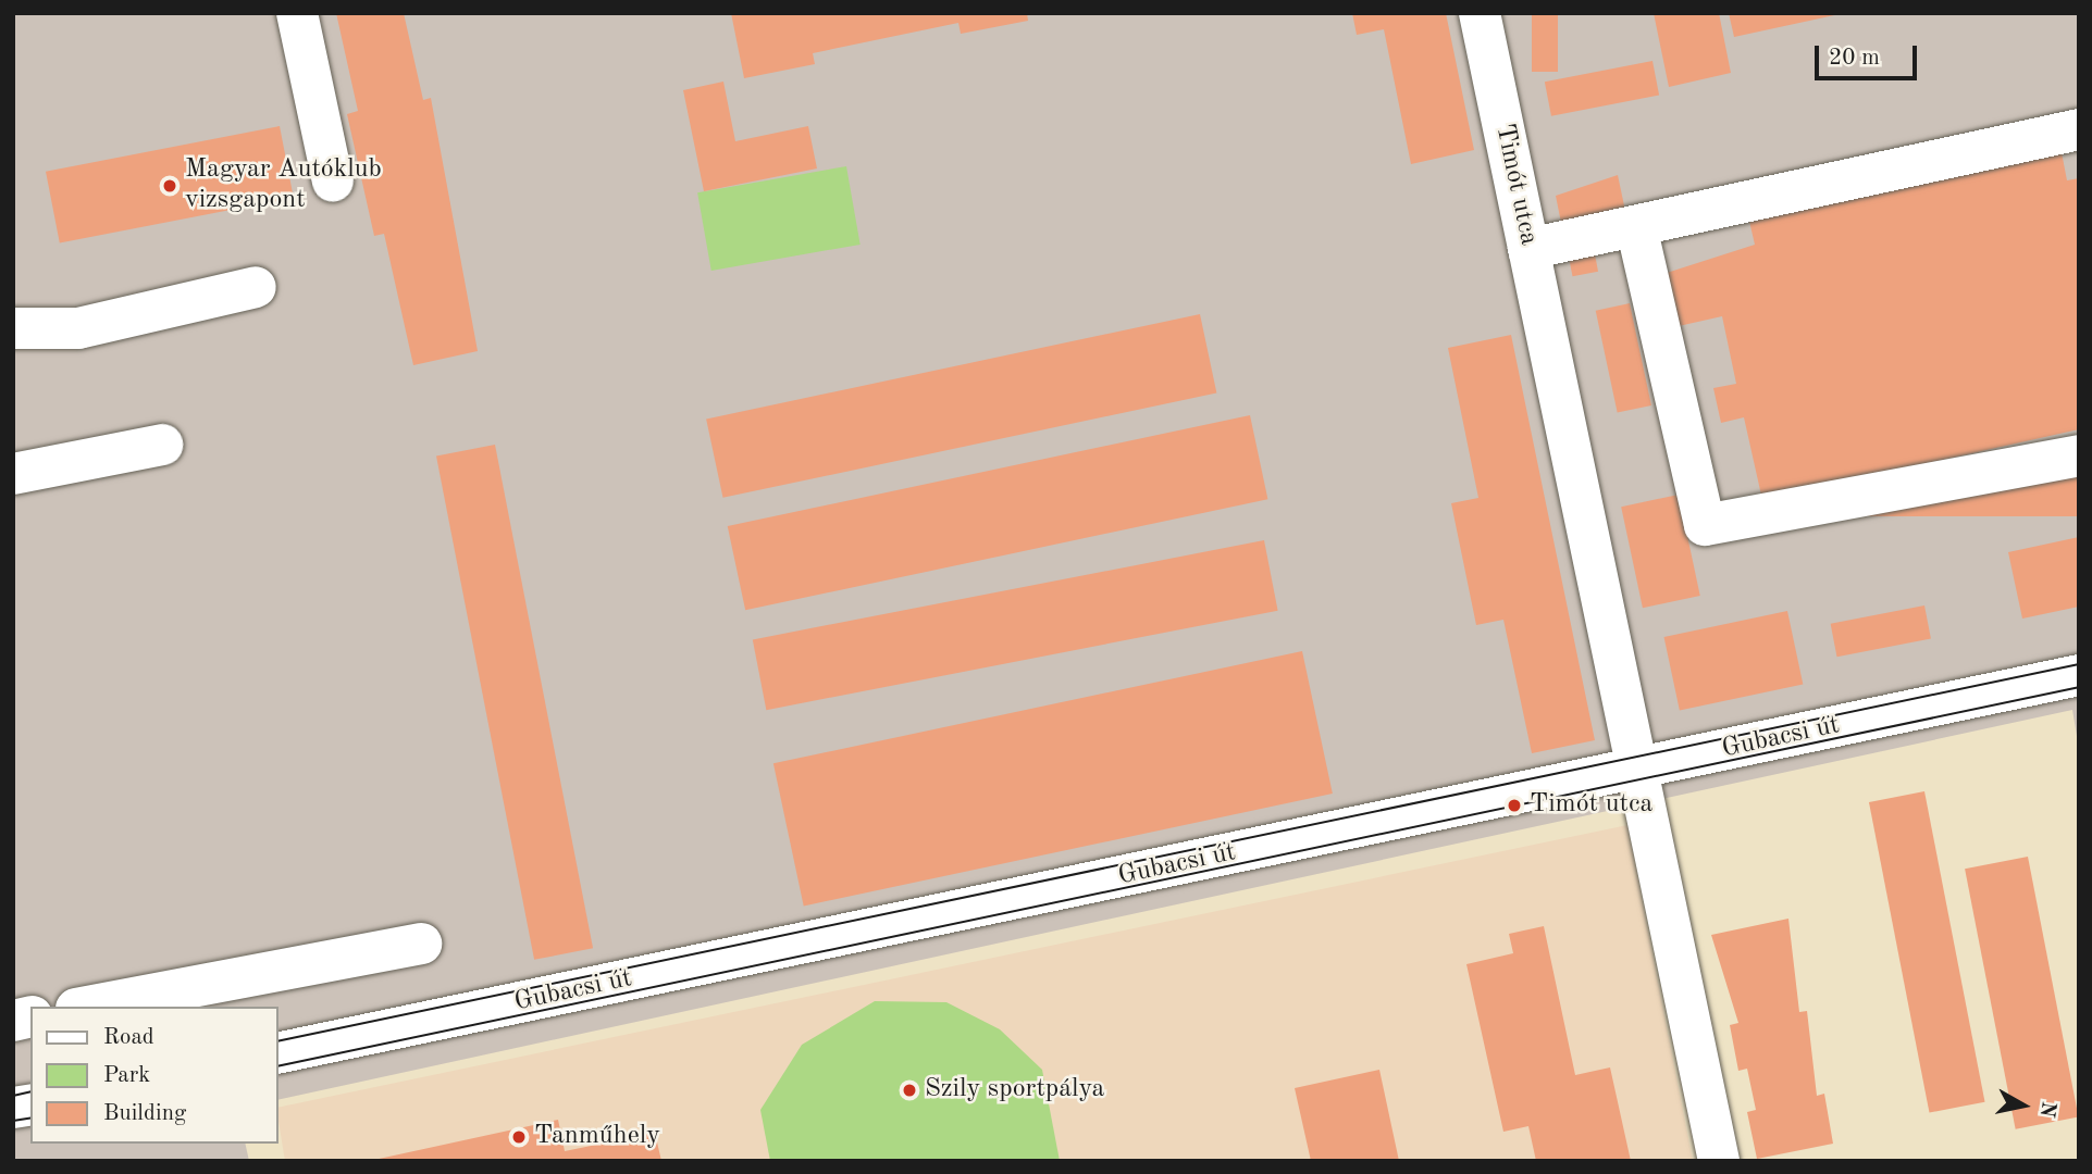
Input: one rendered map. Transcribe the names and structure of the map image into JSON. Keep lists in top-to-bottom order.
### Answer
{
  "streets": {
    "street": ["Timót utca", "Gubacsi út"]
  },
  "crossings": [
    ["Timót utca", "Gubacsi út"]
  ],
  "places": [
    "Magyar Autóklub vizsgapont",
    "Timót utca",
    "Szily sportpálya",
    "Tanműhely"
  ],
  "legend": ["Road", "Park", "Building"],
  "scale_bar": "20 m",
  "north": "right"
}
